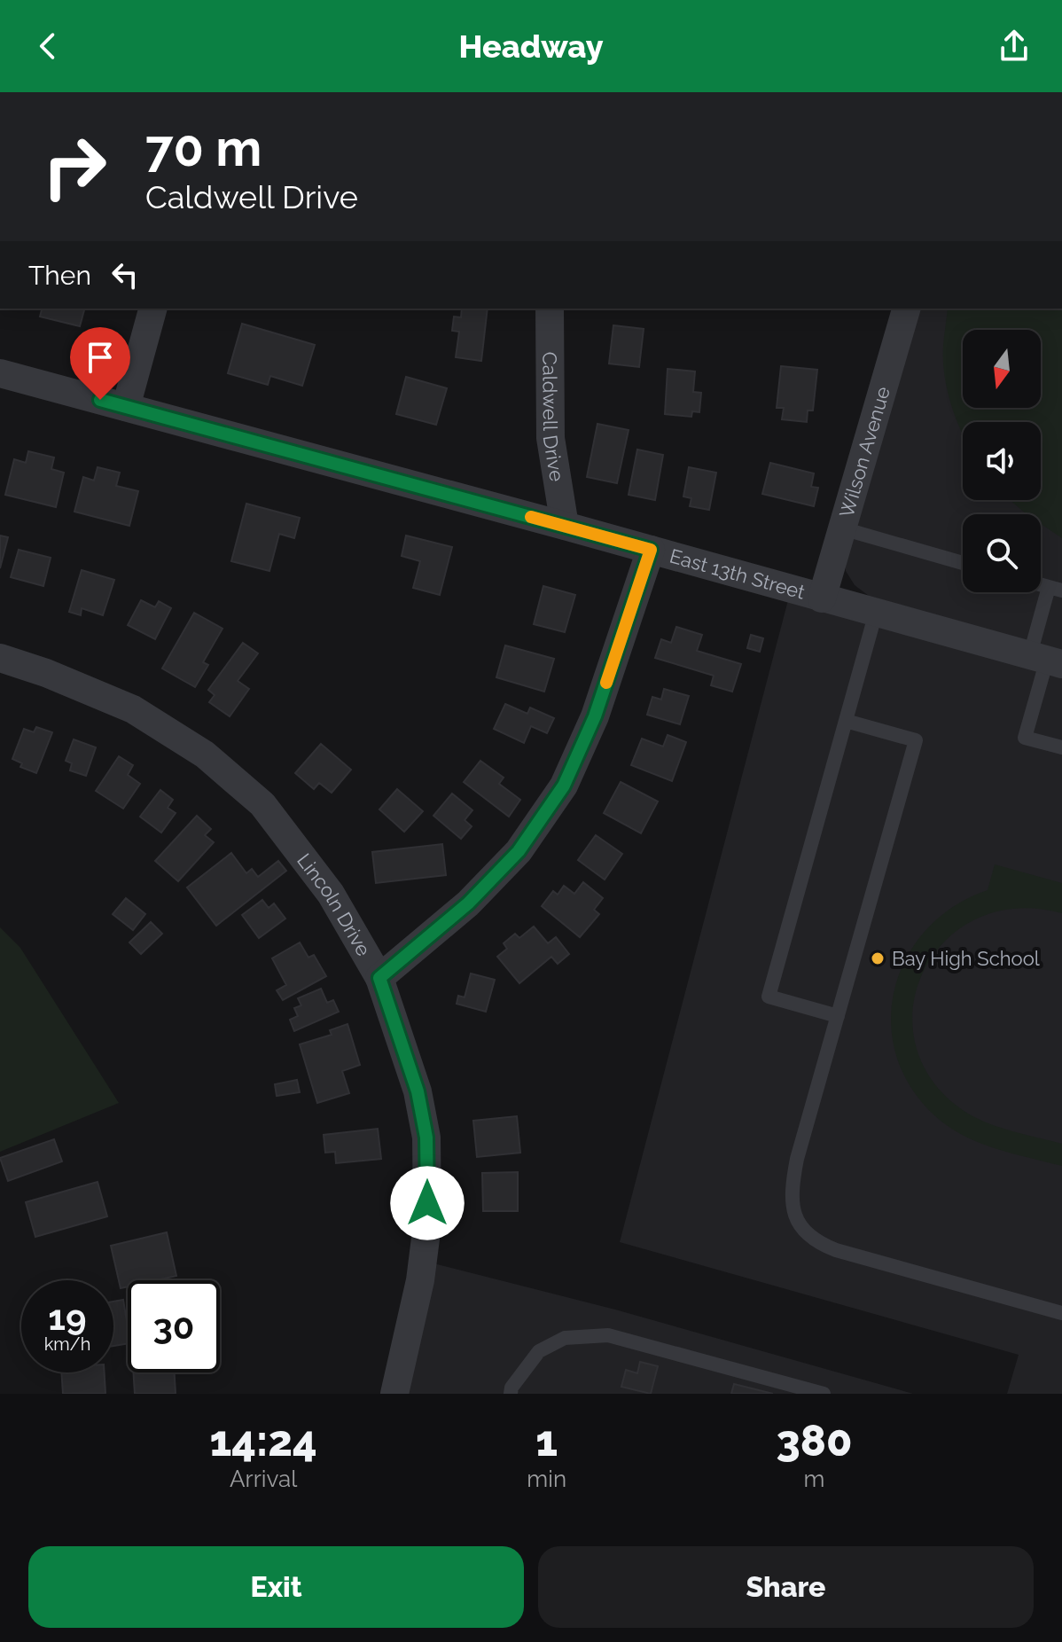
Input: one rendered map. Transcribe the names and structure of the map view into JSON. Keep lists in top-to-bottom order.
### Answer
{
  "streets": {
    "street": [
      "Caldwell Drive",
      "Wilson Avenue",
      "East 13th Street",
      "Lincoln Drive"
    ]
  },
  "crossings": [
    ["Caldwell Drive", "East 13th Street"],
    ["Wilson Avenue", "East 13th Street"]
  ],
  "places": ["Bay High School"],
  "north": "bottom",
  "page": {
    "header": "Headway",
    "turn": ["70 m", "Caldwell Drive"],
    "then": "Then",
    "speed": "19 km/h",
    "limit": "30",
    "eta": [
      "14:24",
      "Arrival",
      "1",
      "min",
      "380",
      "m"
    ],
    "buttons": ["Exit", "Share"]
  }
}
